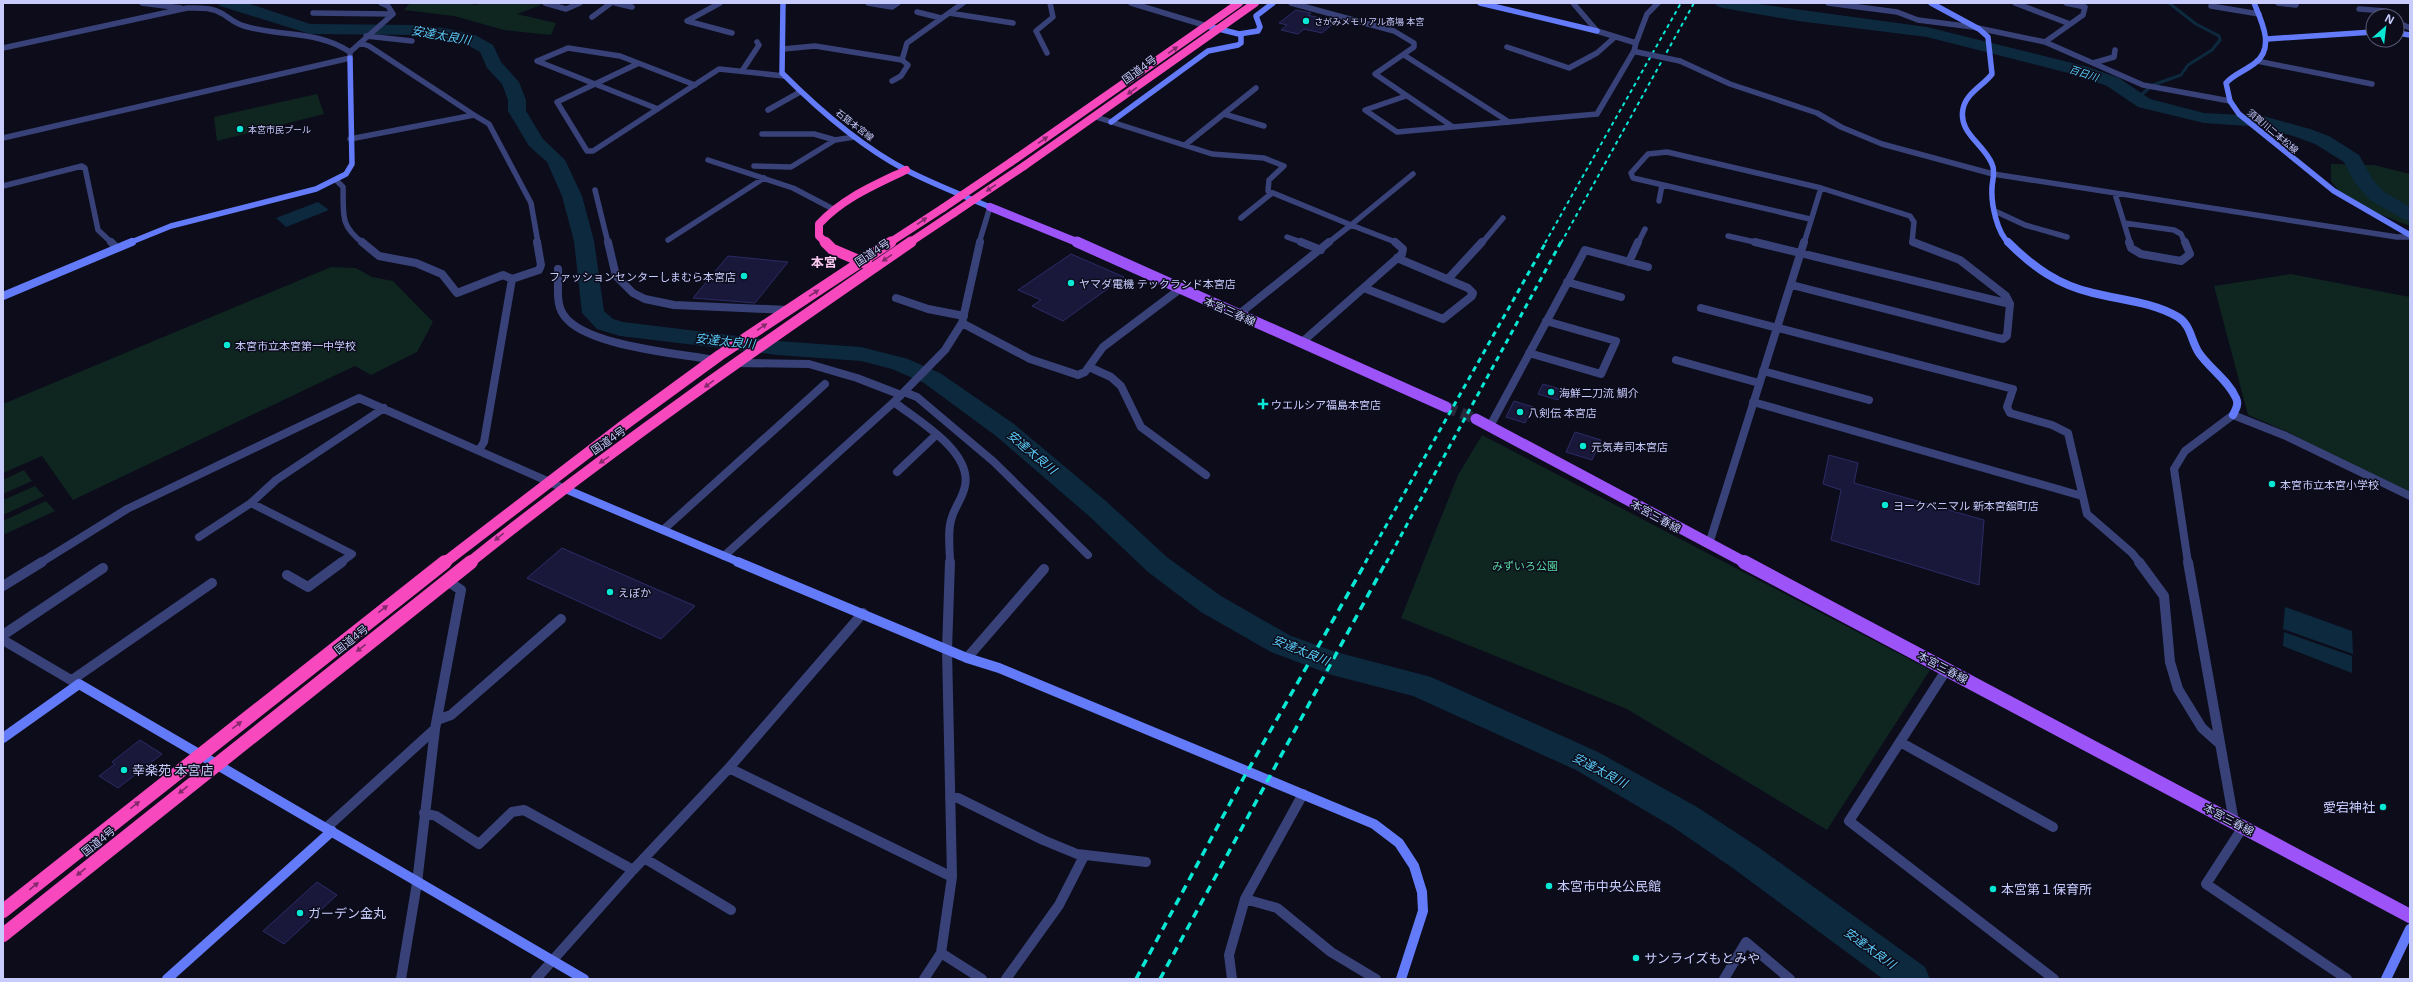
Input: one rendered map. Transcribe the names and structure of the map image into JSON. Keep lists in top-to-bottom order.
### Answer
{
  "streets": {
    "highway": ["国道4号"],
    "main road": ["本宮三春線"],
    "street": ["石筵本宮線", "須賀川二本松線"]
  },
  "crossings": [
    ["石筵本宮線", "本宮三春線"]
  ],
  "districts": ["本宮"],
  "water": ["安達太良川", "百日川"],
  "parks": ["みずいろ公園"],
  "places": {
    "other": [
      "さがみメモリアル斎場 本宮",
      "本宮市民プール",
      "ファッションセンターしまむら本宮店",
      "ヤマダ電機 テックランド本宮店",
      "本宮市立本宮第一中学校",
      "海鮮二刀流 鯛介",
      "八剣伝 本宮店",
      "元気寿司本宮店",
      "本宮市立本宮小学校",
      "ヨークベニマル 新本宮舘町店",
      "えぽか",
      "幸楽苑 本宮店",
      "愛宕神社",
      "本宮市中央公民館",
      "本宮第１保育所",
      "ガーデン金丸",
      "サンライズもとみや"
    ],
    "health": ["ウエルシア福島本宮店"]
  },
  "north": "top right"
}
